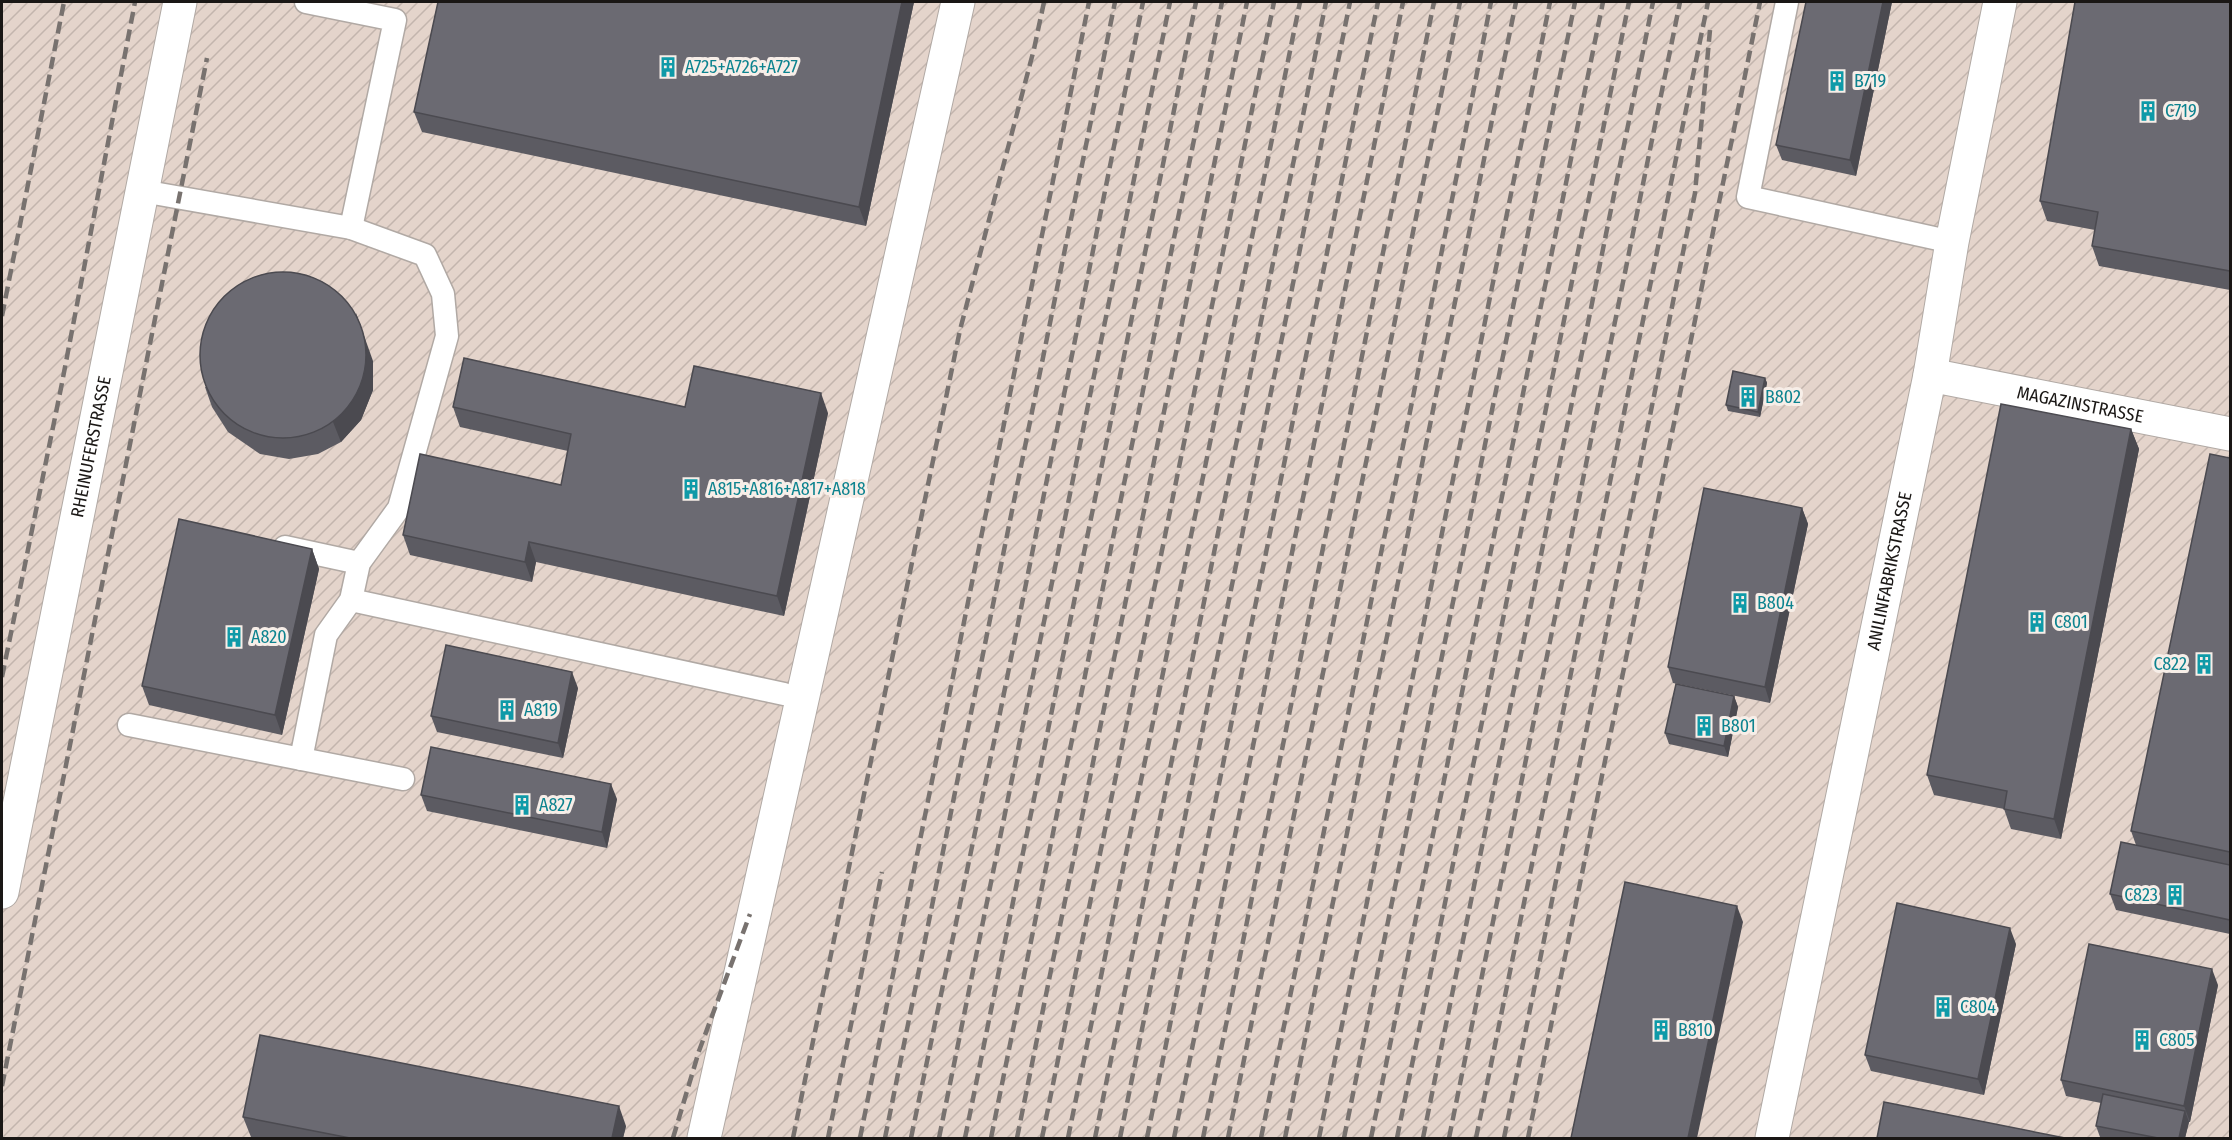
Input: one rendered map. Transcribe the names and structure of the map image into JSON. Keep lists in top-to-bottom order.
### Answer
{
  "streets": {
    "street": ["MAGAZINSTRASSE", "RHEINUFERSTRASSE", "ANILINFABRIKSTRASSE"]
  },
  "crossings": [
    ["MAGAZINSTRASSE", "ANILINFABRIKSTRASSE"]
  ],
  "places": {
    "building": [
      "A725+A726+A727",
      "B719",
      "C719",
      "B802",
      "A815+A816+A817+A818",
      "B804",
      "C801",
      "A820",
      "C822",
      "A819",
      "B801",
      "A827",
      "C823",
      "C804",
      "B810",
      "C805"
    ]
  }
}
